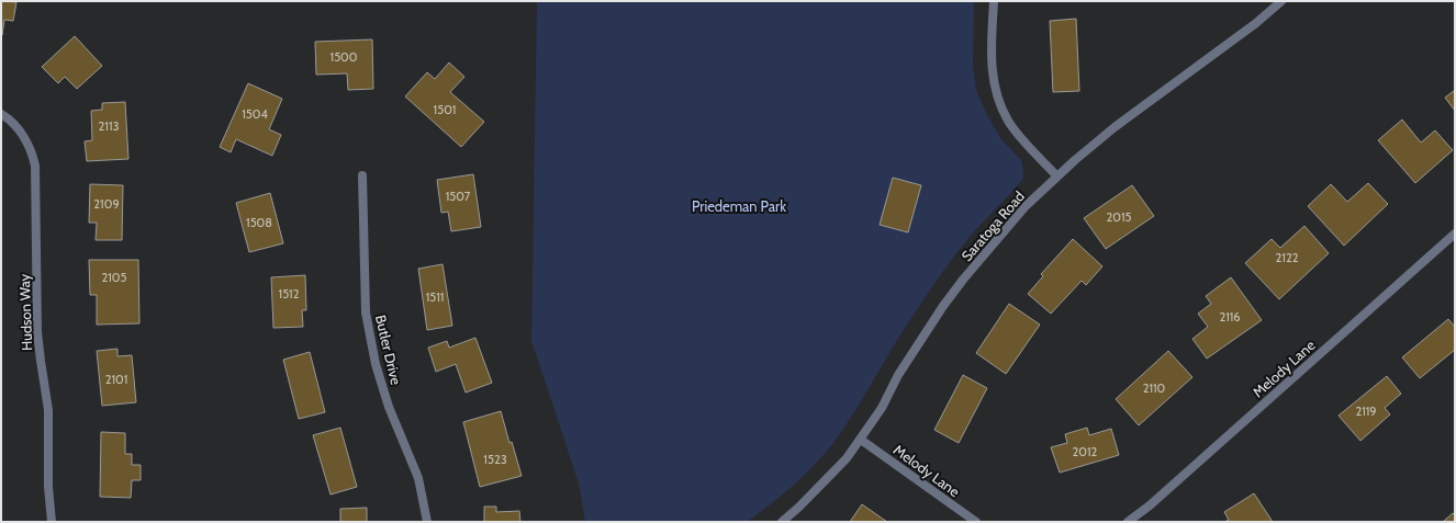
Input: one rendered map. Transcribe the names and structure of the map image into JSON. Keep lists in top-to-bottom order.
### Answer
{
  "streets": {
    "street": [
      "Saratoga Road",
      "Hudson Way",
      "Butler Drive",
      "Melody Lane"
    ]
  },
  "crossings": [
    ["Saratoga Road", "Melody Lane"]
  ],
  "parks": ["Priedeman Park"],
  "house_numbers": [
    "1500",
    "1501",
    "1504",
    "2113",
    "1507",
    "2109",
    "2015",
    "1508",
    "2122",
    "2105",
    "1512",
    "1511",
    "2116",
    "2101",
    "2110",
    "2119",
    "2012",
    "1523"
  ]
}
